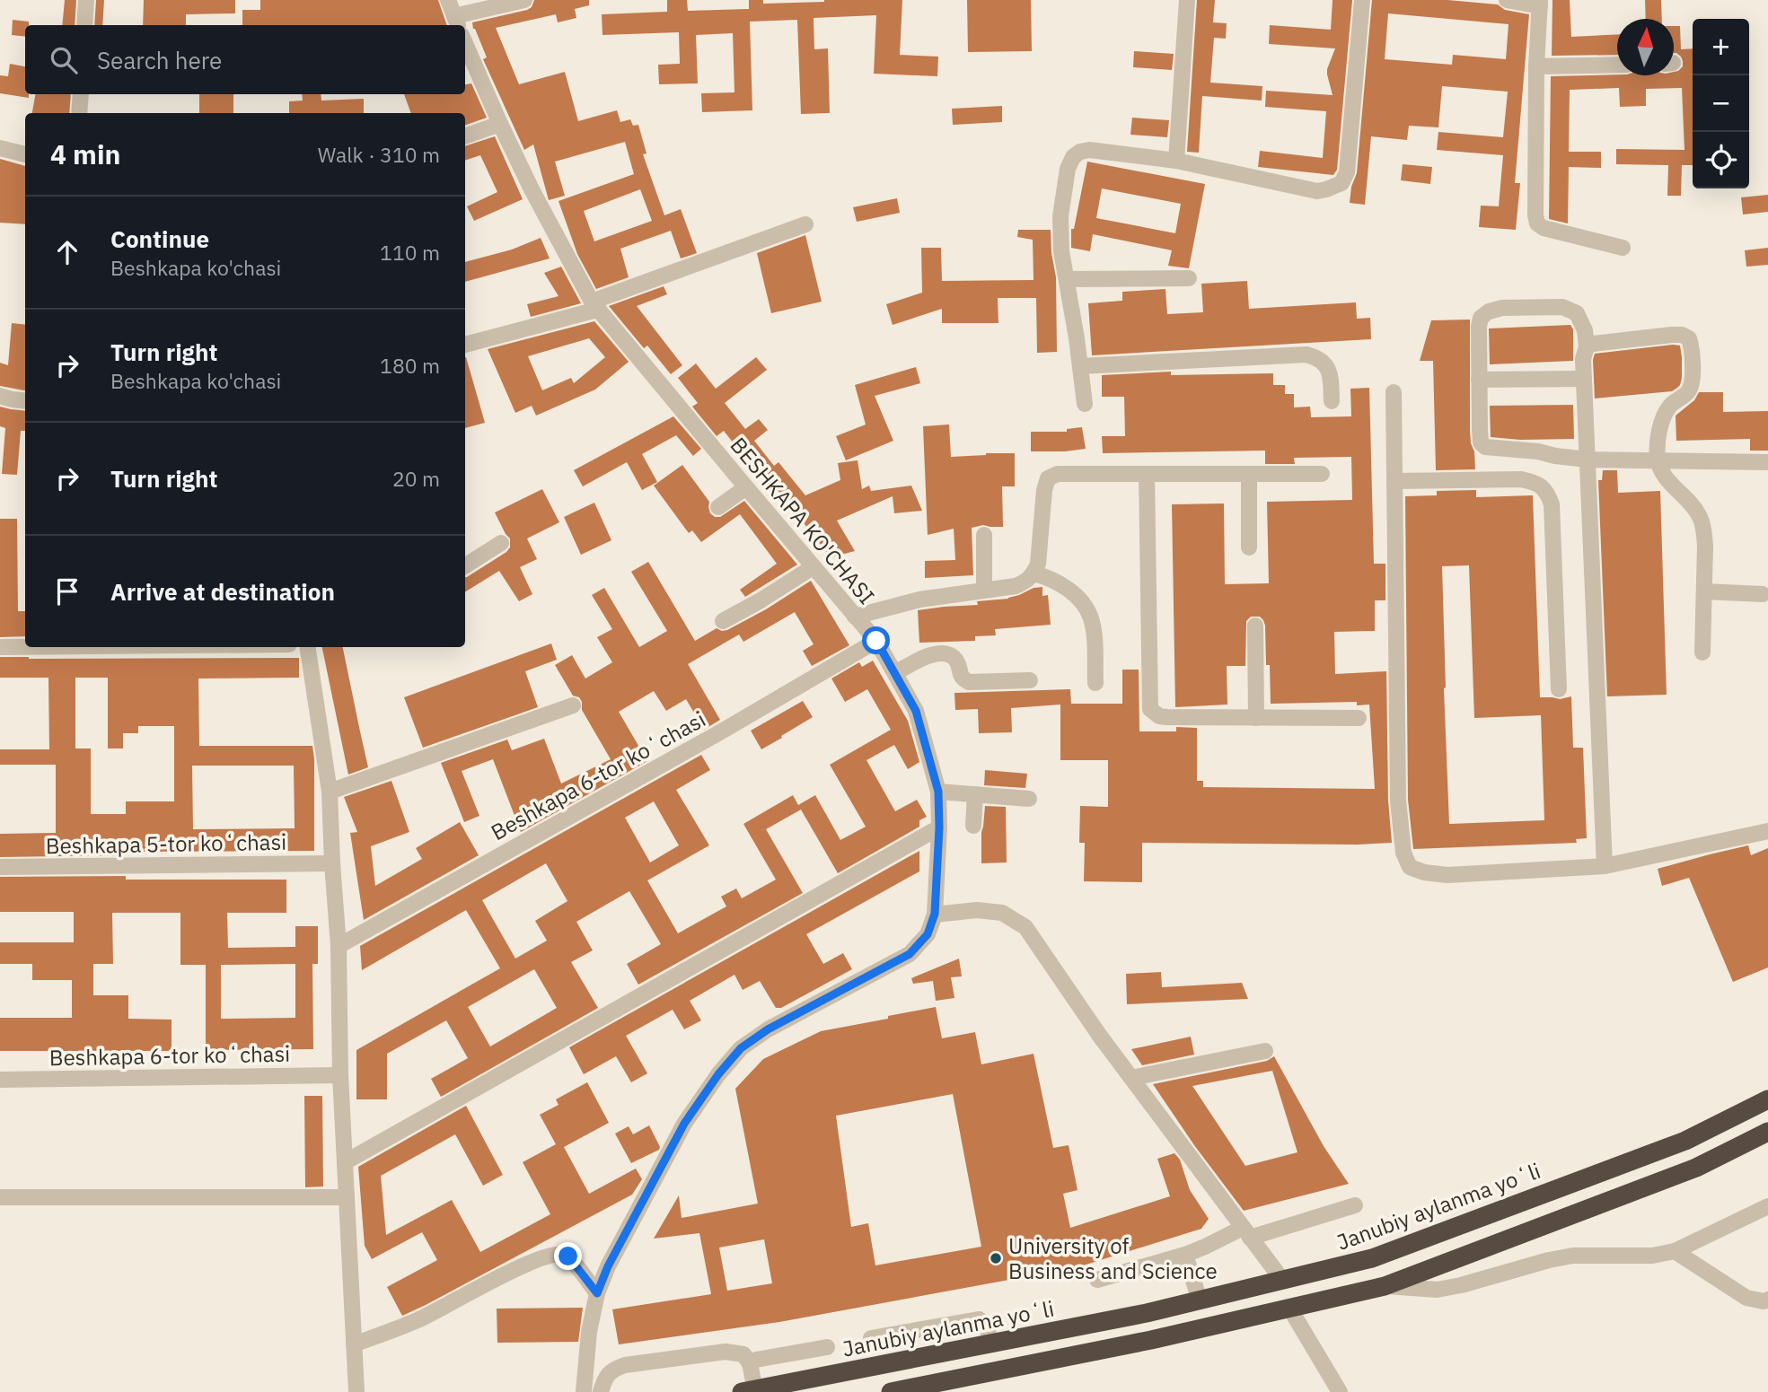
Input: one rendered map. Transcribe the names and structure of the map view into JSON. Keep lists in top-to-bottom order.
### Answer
{
  "streets": {
    "highway": ["Janubiy aylanma yoʻli"],
    "street": ["BESHKAPA KO'CHASI", "Beshkapa 6-tor koʻchasi", "Beshkapa 5-tor koʻchasi"]
  },
  "crossings": [
    ["BESHKAPA KO'CHASI", "Beshkapa 6-tor koʻchasi"]
  ],
  "places": ["University of Business and Science"],
  "north": "top",
  "page": {
    "map_buttons": ["+", "−"],
    "search": "Search here",
    "heading": ["4 min", "Walk · 310 m"],
    "list": [
      ["Continue", "Beshkapa ko'chasi", "110 m"],
      ["Turn right", "Beshkapa ko'chasi", "180 m"],
      ["Turn right", "20 m"],
      "Arrive at destination"
    ]
  }
}
